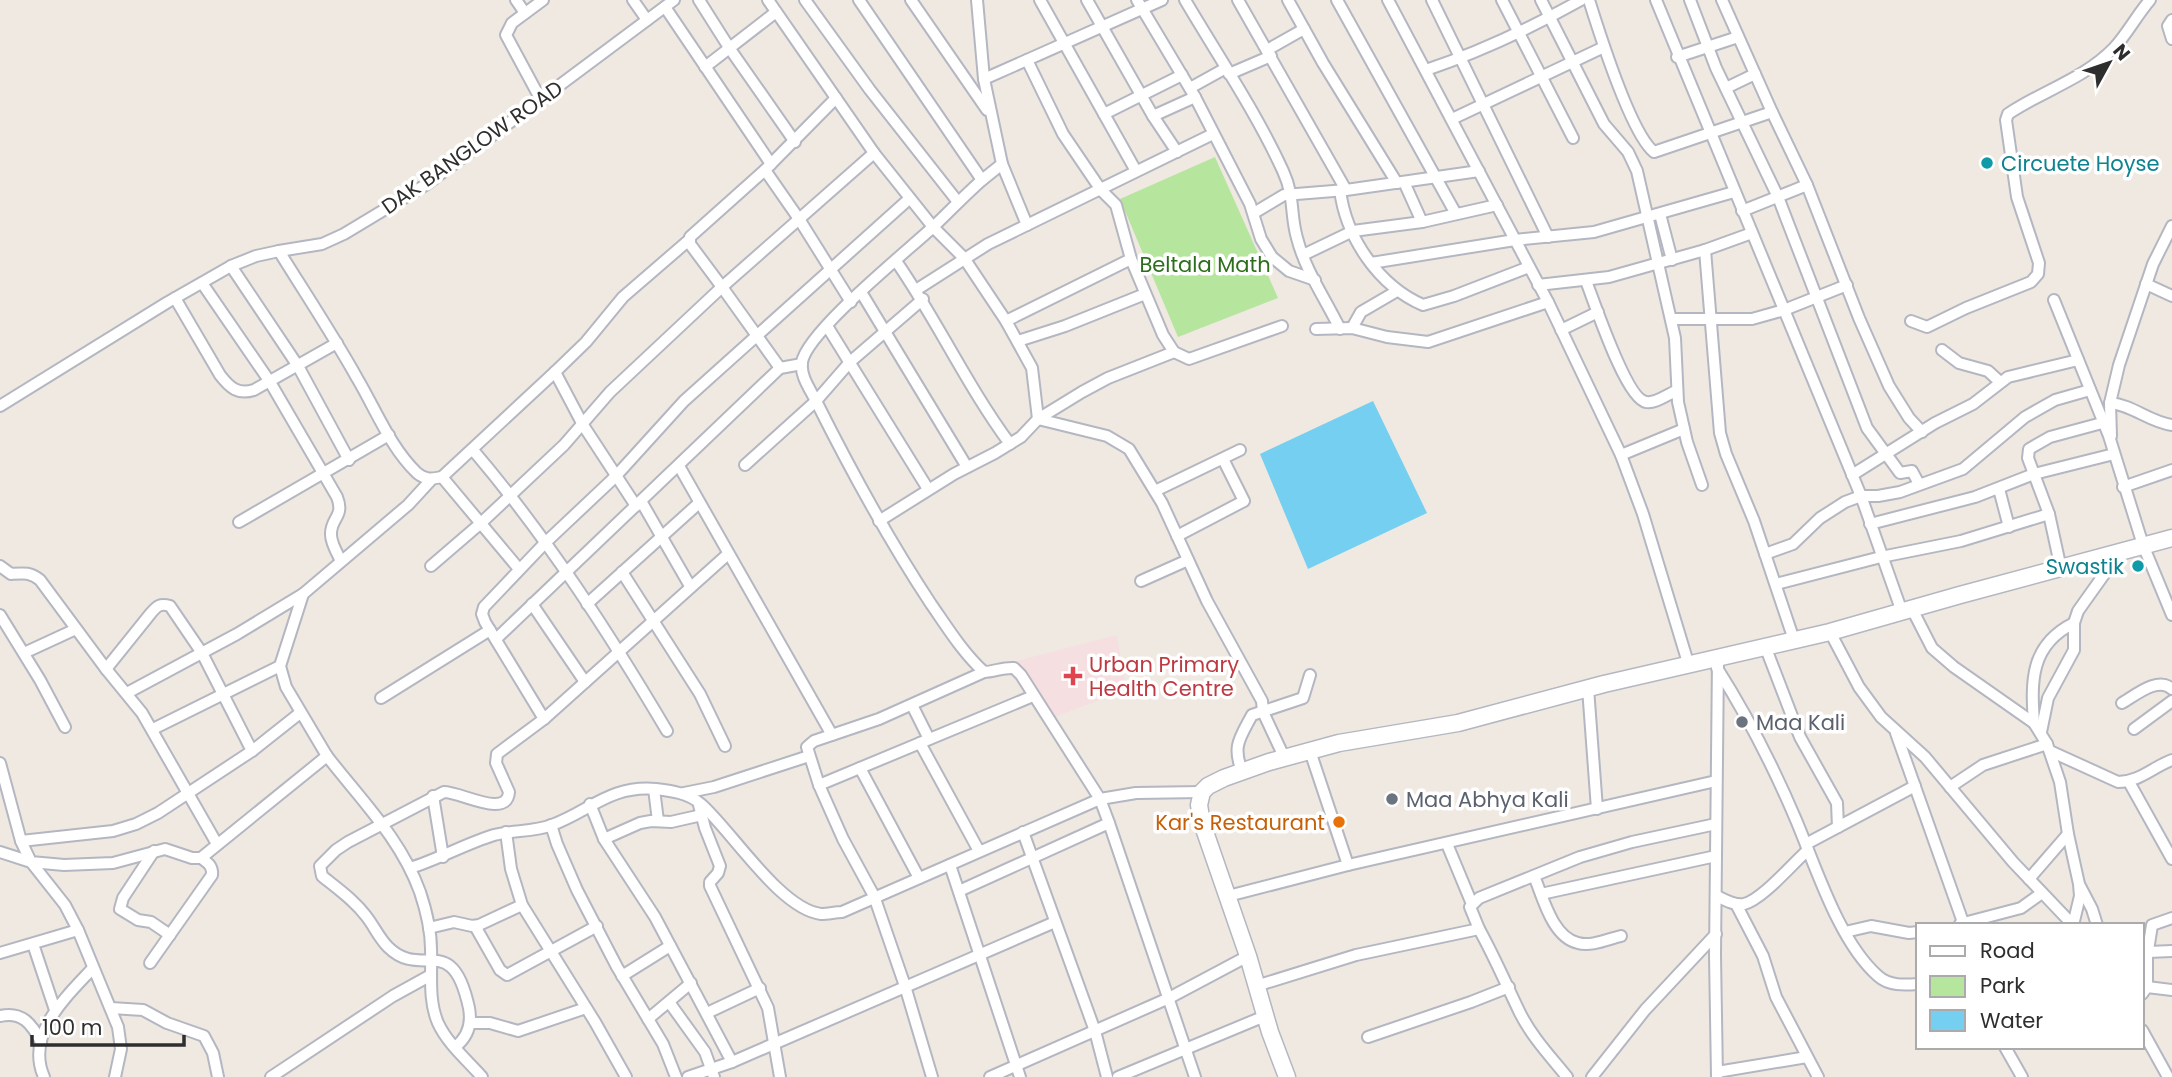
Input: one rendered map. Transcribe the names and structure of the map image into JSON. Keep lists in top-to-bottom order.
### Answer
{
  "streets": {
    "street": ["DAK BANGLOW ROAD"]
  },
  "parks": ["Beltala Math"],
  "places": {
    "other": [
      "Circuete Hoyse",
      "Swastik",
      "Maa Kali",
      "Maa Abhya Kali",
      "Kar's Restaurant"
    ],
    "health": ["Urban Primary Health Centre"]
  },
  "legend": ["Road", "Park", "Water"],
  "scale_bar": "100 m",
  "north": "top right"
}
